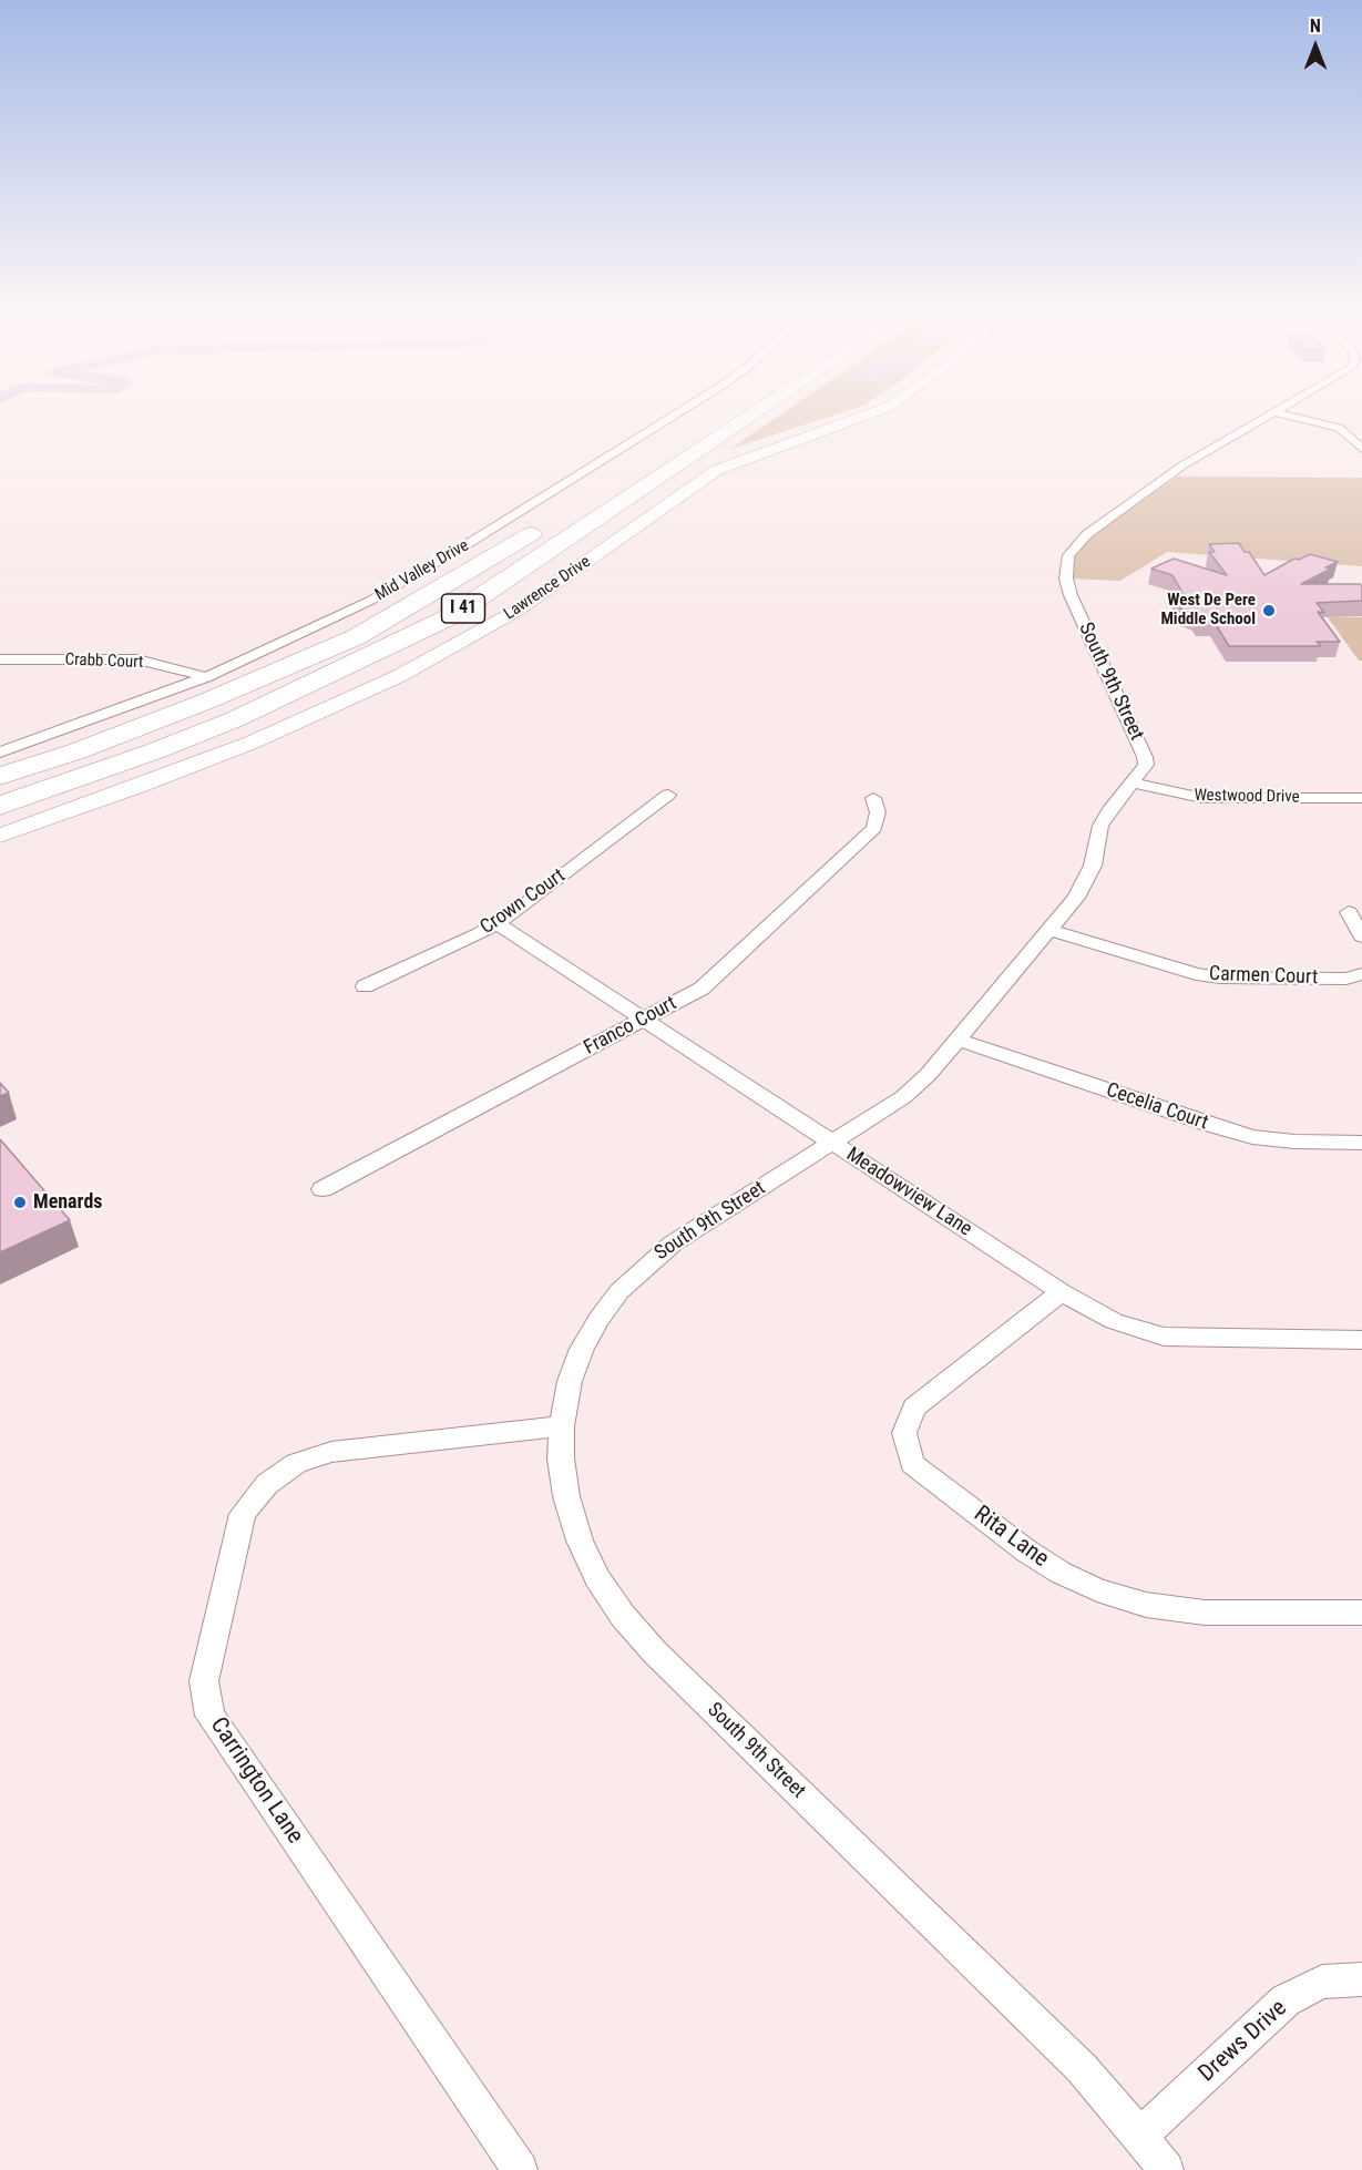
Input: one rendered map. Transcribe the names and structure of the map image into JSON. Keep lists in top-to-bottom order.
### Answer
{
  "streets": {
    "highway": ["I 41"],
    "main road": ["Lawrence Drive"],
    "street": [
      "Mid Valley Drive",
      "Crabb Court",
      "South 9th Street",
      "Westwood Drive",
      "Crown Court",
      "Carmen Court",
      "Franco Court",
      "Cecelia Court",
      "Meadowview Lane",
      "Rita Lane",
      "Carrington Lane",
      "Drews Drive"
    ]
  },
  "crossings": [
    ["Mid Valley Drive", "Crabb Court"],
    ["South 9th Street", "Westwood Drive"],
    ["South 9th Street", "Carmen Court"],
    ["South 9th Street", "Cecelia Court"],
    ["South 9th Street", "Meadowview Lane"],
    ["South 9th Street", "Carrington Lane"],
    ["South 9th Street", "Drews Drive"],
    ["Crown Court", "Meadowview Lane"],
    ["Franco Court", "Meadowview Lane"],
    ["Meadowview Lane", "Rita Lane"]
  ],
  "places": ["West De Pere Middle School", "Menards"],
  "north": "top"
}
